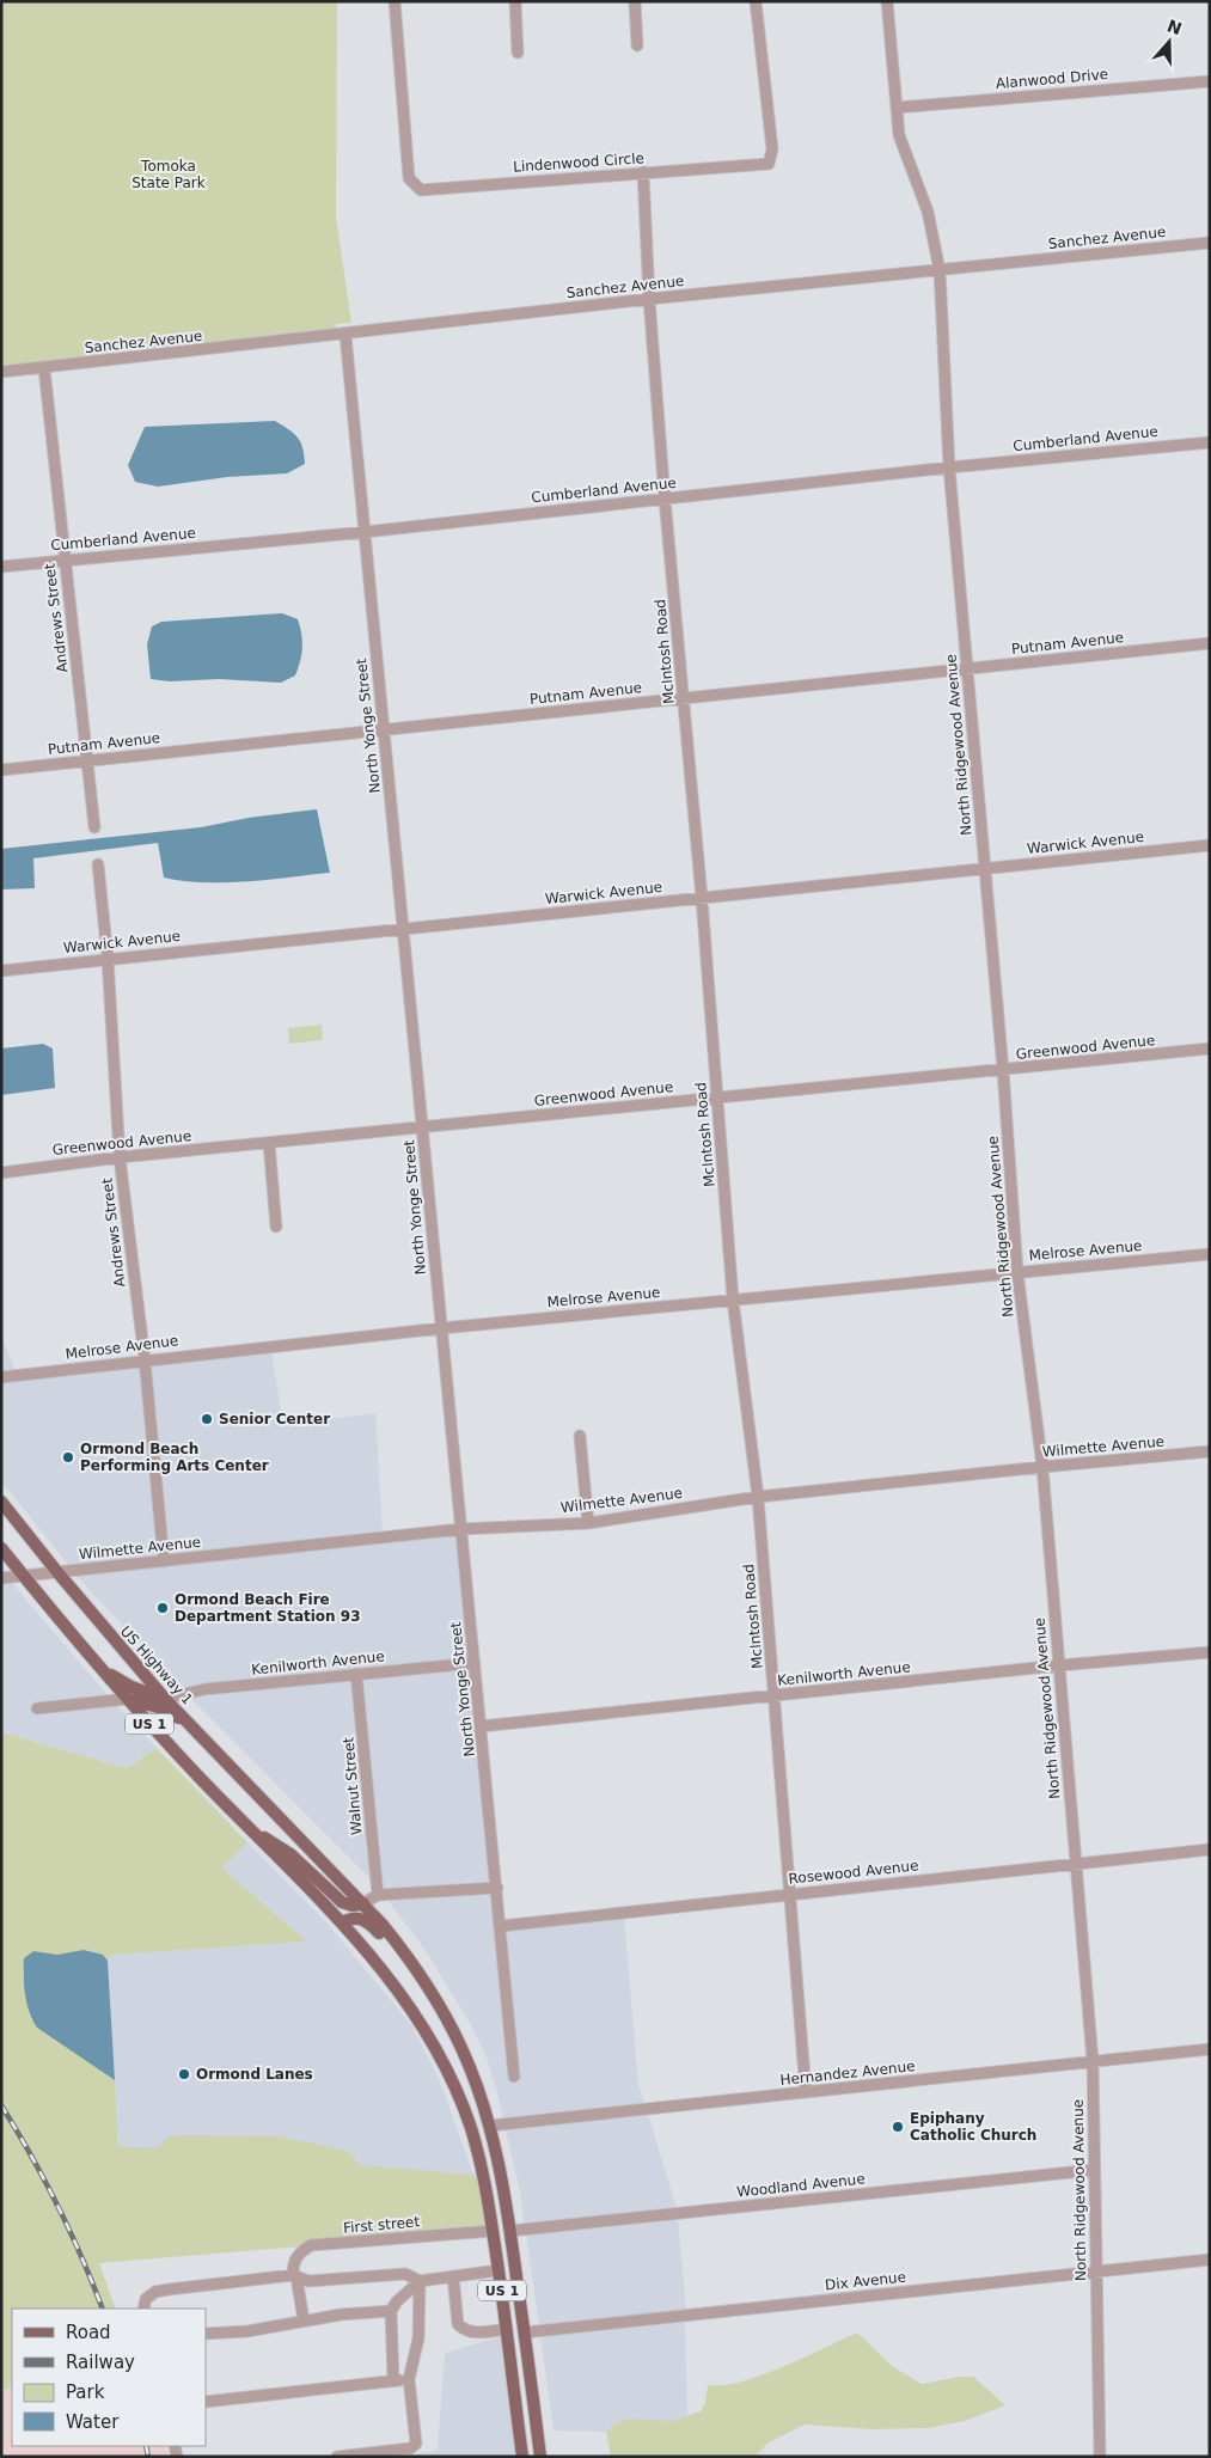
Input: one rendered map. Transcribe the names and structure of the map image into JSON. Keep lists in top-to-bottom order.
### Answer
{
  "streets": {
    "main road": ["US Highway 1", "US 1"],
    "street": [
      "Alanwood Drive",
      "Lindenwood Circle",
      "Sanchez Avenue",
      "Cumberland Avenue",
      "Andrews Street",
      "Putnam Avenue",
      "McIntosh Road",
      "North Yonge Street",
      "North Ridgewood Avenue",
      "Warwick Avenue",
      "Greenwood Avenue",
      "Melrose Avenue",
      "Wilmette Avenue",
      "Kenilworth Avenue",
      "Walnut Street",
      "Rosewood Avenue",
      "Hernandez Avenue",
      "Woodland Avenue",
      "First street",
      "Dix Avenue"
    ]
  },
  "crossings": [
    ["Alanwood Drive", "North Ridgewood Avenue"],
    ["Lindenwood Circle", "McIntosh Road"],
    ["Sanchez Avenue", "Andrews Street"],
    ["Sanchez Avenue", "McIntosh Road"],
    ["Sanchez Avenue", "North Yonge Street"],
    ["Sanchez Avenue", "North Ridgewood Avenue"],
    ["Cumberland Avenue", "Andrews Street"],
    ["Cumberland Avenue", "McIntosh Road"],
    ["Cumberland Avenue", "North Yonge Street"],
    ["Cumberland Avenue", "North Ridgewood Avenue"],
    ["Andrews Street", "Putnam Avenue"],
    ["Andrews Street", "Warwick Avenue"],
    ["Andrews Street", "Greenwood Avenue"],
    ["Andrews Street", "Melrose Avenue"],
    ["Andrews Street", "Wilmette Avenue"],
    ["Putnam Avenue", "McIntosh Road"],
    ["Putnam Avenue", "North Yonge Street"],
    ["Putnam Avenue", "North Ridgewood Avenue"],
    ["McIntosh Road", "Warwick Avenue"],
    ["McIntosh Road", "Greenwood Avenue"],
    ["McIntosh Road", "Melrose Avenue"],
    ["McIntosh Road", "Wilmette Avenue"],
    ["McIntosh Road", "Kenilworth Avenue"],
    ["McIntosh Road", "Rosewood Avenue"],
    ["McIntosh Road", "Hernandez Avenue"],
    ["North Yonge Street", "Warwick Avenue"],
    ["North Yonge Street", "Greenwood Avenue"],
    ["North Yonge Street", "Melrose Avenue"],
    ["North Yonge Street", "Wilmette Avenue"],
    ["North Yonge Street", "Kenilworth Avenue"],
    ["North Yonge Street", "Rosewood Avenue"],
    ["North Ridgewood Avenue", "Warwick Avenue"],
    ["North Ridgewood Avenue", "Greenwood Avenue"],
    ["North Ridgewood Avenue", "Melrose Avenue"],
    ["North Ridgewood Avenue", "Wilmette Avenue"],
    ["North Ridgewood Avenue", "Kenilworth Avenue"],
    ["North Ridgewood Avenue", "Rosewood Avenue"],
    ["North Ridgewood Avenue", "Hernandez Avenue"],
    ["North Ridgewood Avenue", "Woodland Avenue"],
    ["North Ridgewood Avenue", "Dix Avenue"],
    ["Wilmette Avenue", "US Highway 1"],
    ["Wilmette Avenue", "US 1"],
    ["Kenilworth Avenue", "US Highway 1"],
    ["Kenilworth Avenue", "Walnut Street"],
    ["US Highway 1", "US 1"],
    ["US 1", "Hernandez Avenue"],
    ["US 1", "Woodland Avenue"],
    ["US 1", "First street"],
    ["US 1", "Dix Avenue"]
  ],
  "parks": ["Tomoka State Park"],
  "places": [
    "Senior Center",
    "Ormond Beach Performing Arts Center",
    "Ormond Beach Fire Department Station 93",
    "Ormond Lanes",
    "Epiphany Catholic Church"
  ],
  "legend": [
    "Road",
    "Railway",
    "Park",
    "Water"
  ],
  "north": "top"
}
